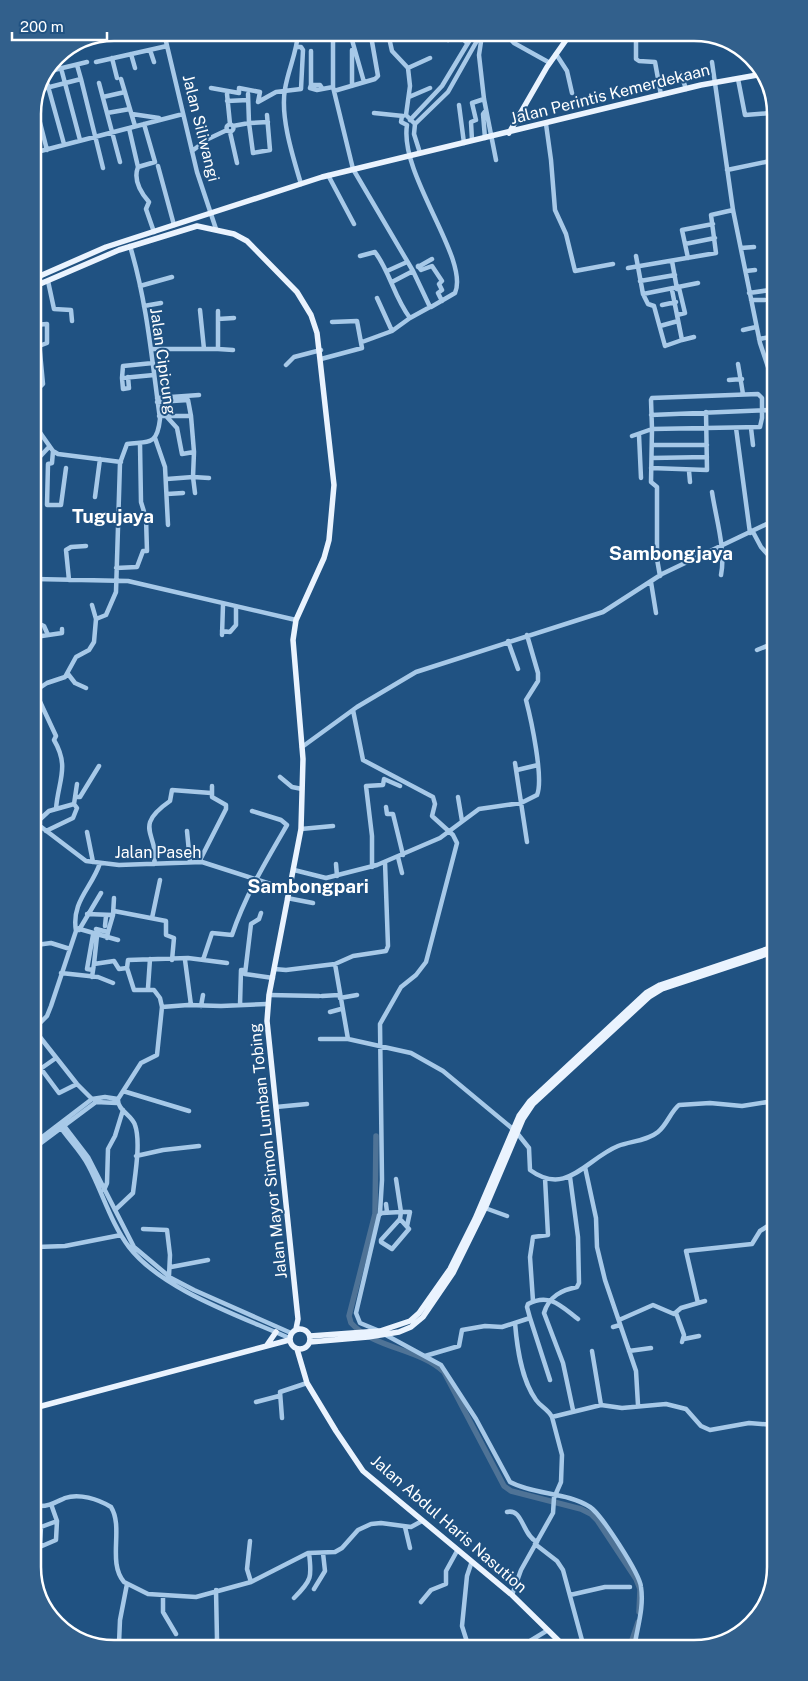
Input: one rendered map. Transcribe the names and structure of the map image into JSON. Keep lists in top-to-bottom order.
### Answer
{
  "streets": {
    "main road": ["Jalan Perintis Kemerdekaan", "Jalan Mayor Simon Lumban Tobing", "Jalan Abdul Haris Nasution"],
    "street": ["Jalan Siliwangi", "Jalan Cipicung", "Jalan Paseh"]
  },
  "crossings": [
    ["Jalan Siliwangi", "Jalan Mayor Simon Lumban Tobing"],
    ["Jalan Paseh", "Jalan Mayor Simon Lumban Tobing"],
    ["Jalan Mayor Simon Lumban Tobing", "Jalan Abdul Haris Nasution"]
  ],
  "districts": ["Tugujaya", "Sambongjaya", "Sambongpari"],
  "scale_bar": "200 m"
}
